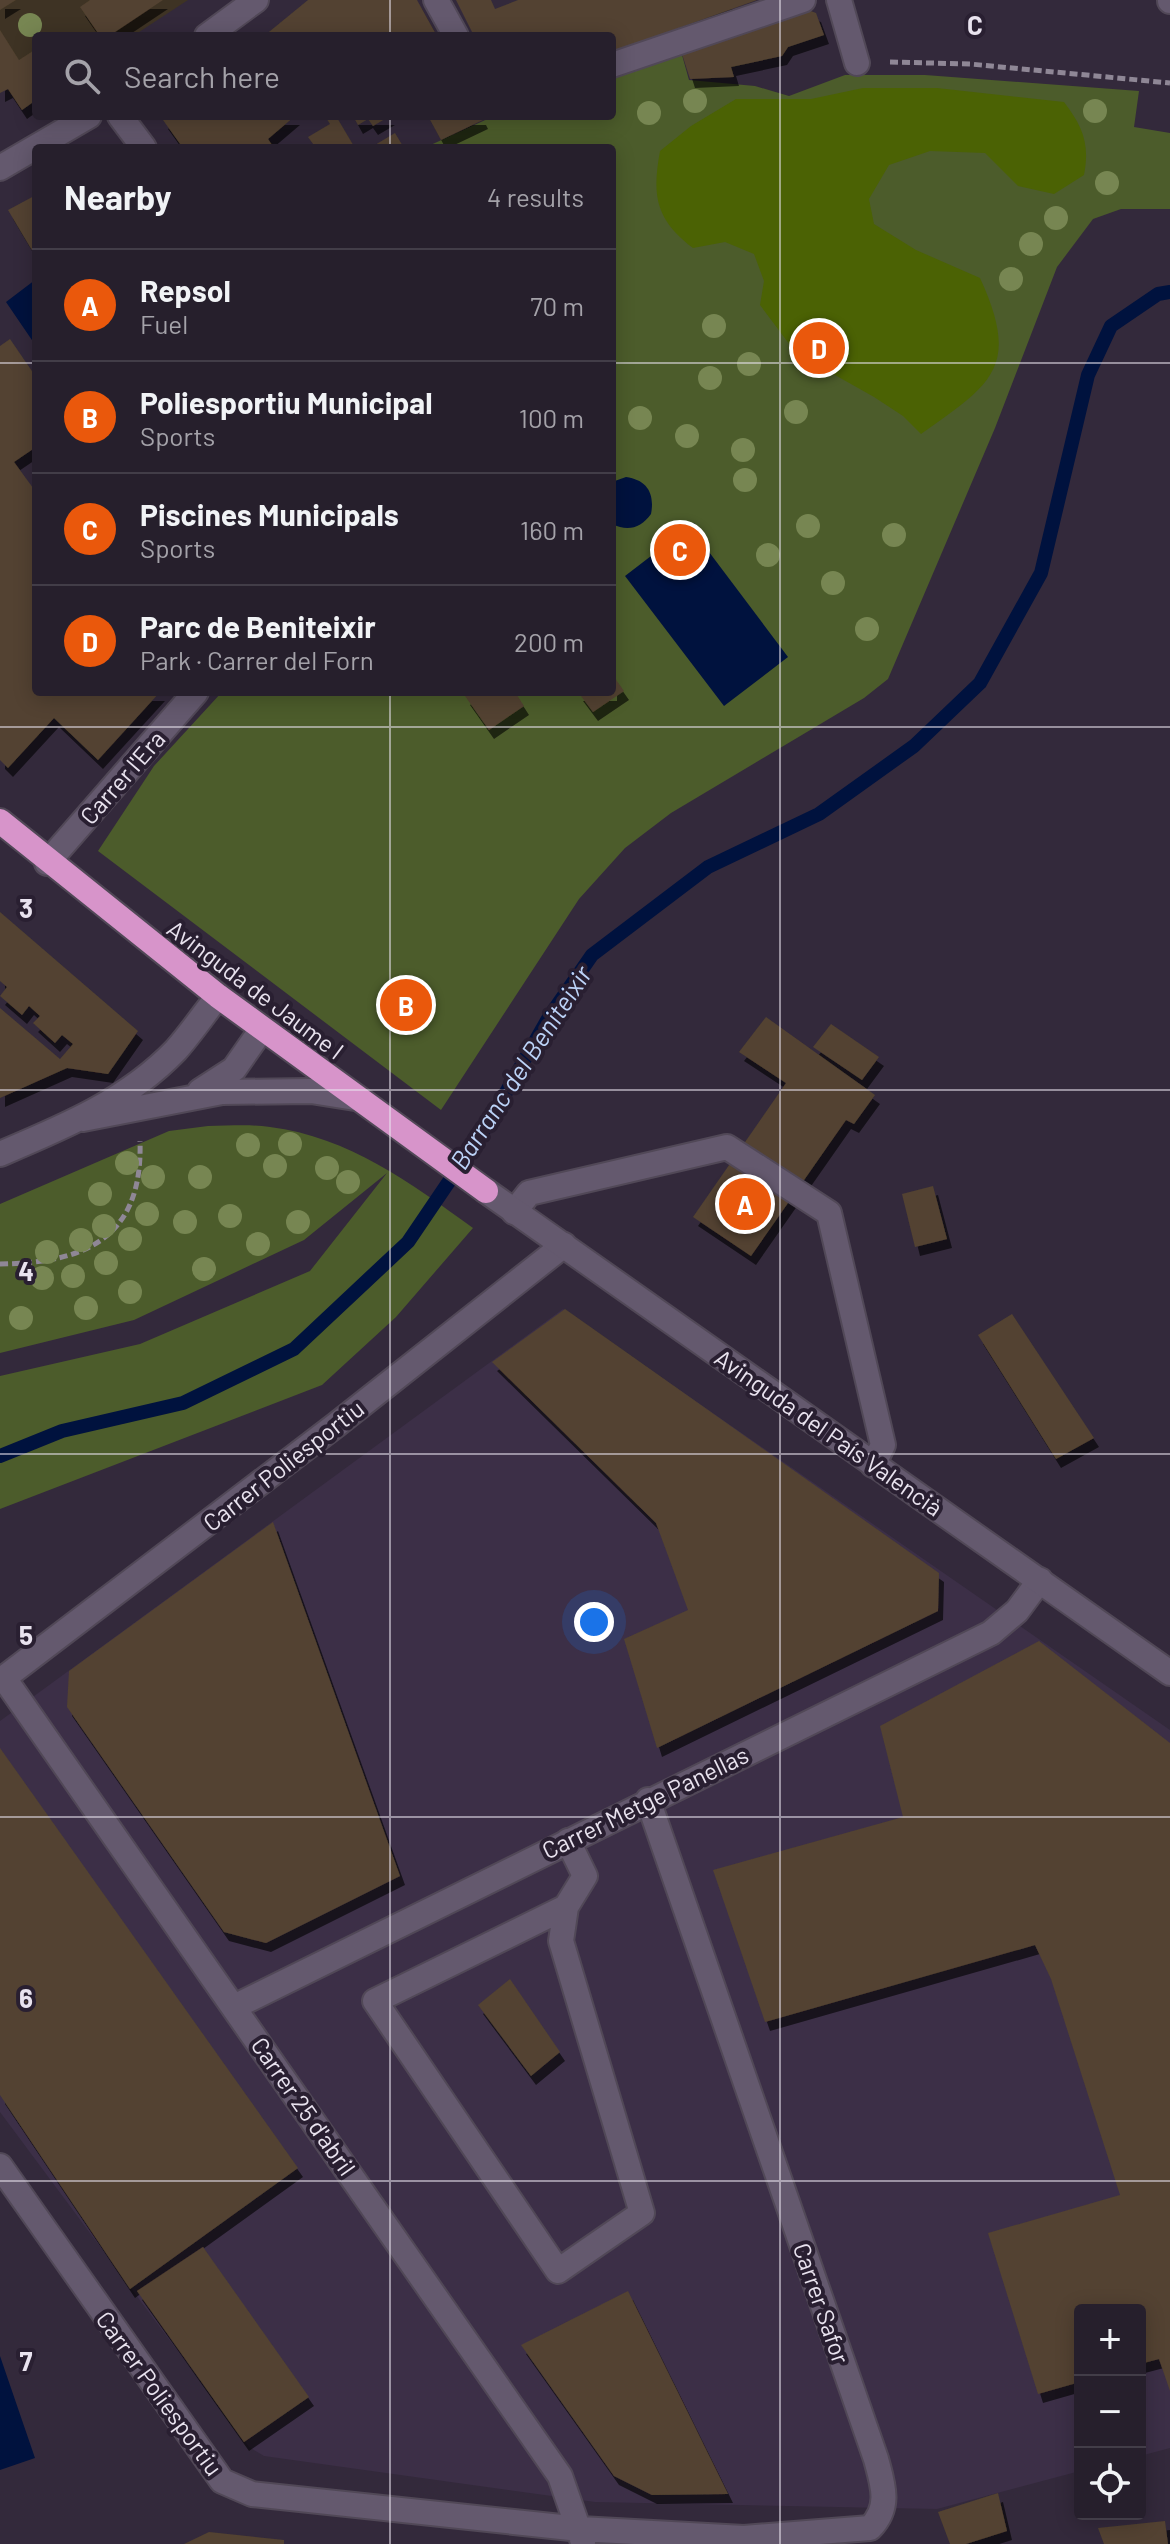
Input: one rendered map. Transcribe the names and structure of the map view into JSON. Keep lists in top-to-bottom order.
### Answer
{
  "streets": {
    "highway": ["Avinguda de Jaume I"],
    "street": [
      "Carrer l'Era",
      "Avinguda del País Valencià",
      "Carrer Poliesportiu",
      "Carrer Metge Panellas",
      "Carrer 25 d'abril",
      "Carrer Safor"
    ]
  },
  "crossings": [
    ["Carrer l'Era", "Avinguda de Jaume I"],
    ["Avinguda de Jaume I", "Avinguda del País Valencià"],
    ["Avinguda del País Valencià", "Carrer Poliesportiu"],
    ["Avinguda del País Valencià", "Carrer Metge Panellas"],
    ["Carrer Poliesportiu", "Carrer 25 d'abril"],
    ["Carrer Poliesportiu", "Carrer Safor"],
    ["Carrer Metge Panellas", "Carrer 25 d'abril"],
    ["Carrer Metge Panellas", "Carrer Safor"],
    ["Carrer 25 d'abril", "Carrer Safor"]
  ],
  "water": ["Barranc del Beniteixir"],
  "page": {
    "search": "Search here",
    "heading": ["Nearby", "4 results"],
    "list": [
      {
        "mark": "A",
        "name": "Repsol",
        "note": "Fuel",
        "value": "70 m"
      },
      {
        "mark": "B",
        "name": "Poliesportiu Municipal",
        "note": "Sports",
        "value": "100 m"
      },
      {
        "mark": "C",
        "name": "Piscines Municipals",
        "note": "Sports",
        "value": "160 m"
      },
      {
        "mark": "D",
        "name": "Parc de Beniteixir",
        "note": "Park · Carrer del Forn",
        "value": "200 m"
      }
    ],
    "pins": [
      "D",
      "C",
      "B",
      "A"
    ],
    "map_buttons": ["+", "−"]
  },
  "grid": {
    "columns": ["C"],
    "rows": [
      "3",
      "4",
      "5",
      "6",
      "7"
    ]
  }
}
